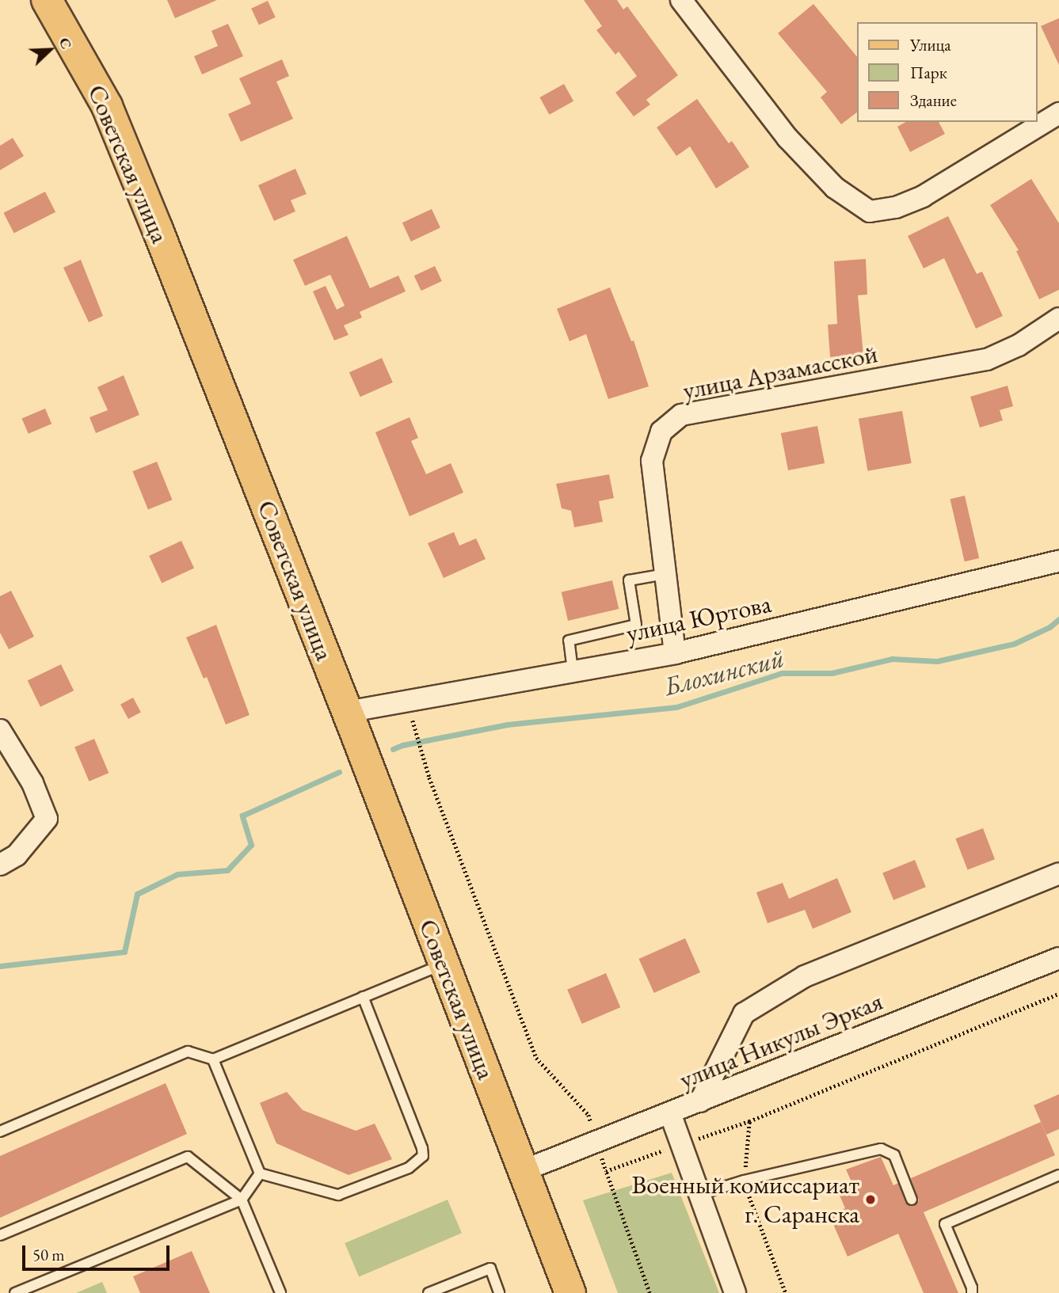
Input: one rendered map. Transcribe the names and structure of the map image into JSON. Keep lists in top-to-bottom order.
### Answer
{
  "streets": {
    "main road": ["Советская улица"],
    "street": ["улица Арзамасской", "улица Юртова", "улица Никулы Эркая"]
  },
  "crossings": [
    ["Советская улица", "улица Юртова"],
    ["Советская улица", "улица Никулы Эркая"],
    ["улица Арзамасской", "улица Юртова"]
  ],
  "water": ["Блохинский"],
  "places": ["Военный комиссариат г. Саранска"],
  "legend": ["Улица", "Парк", "Здание"],
  "scale_bar": "50 m",
  "north": "top right"
}
